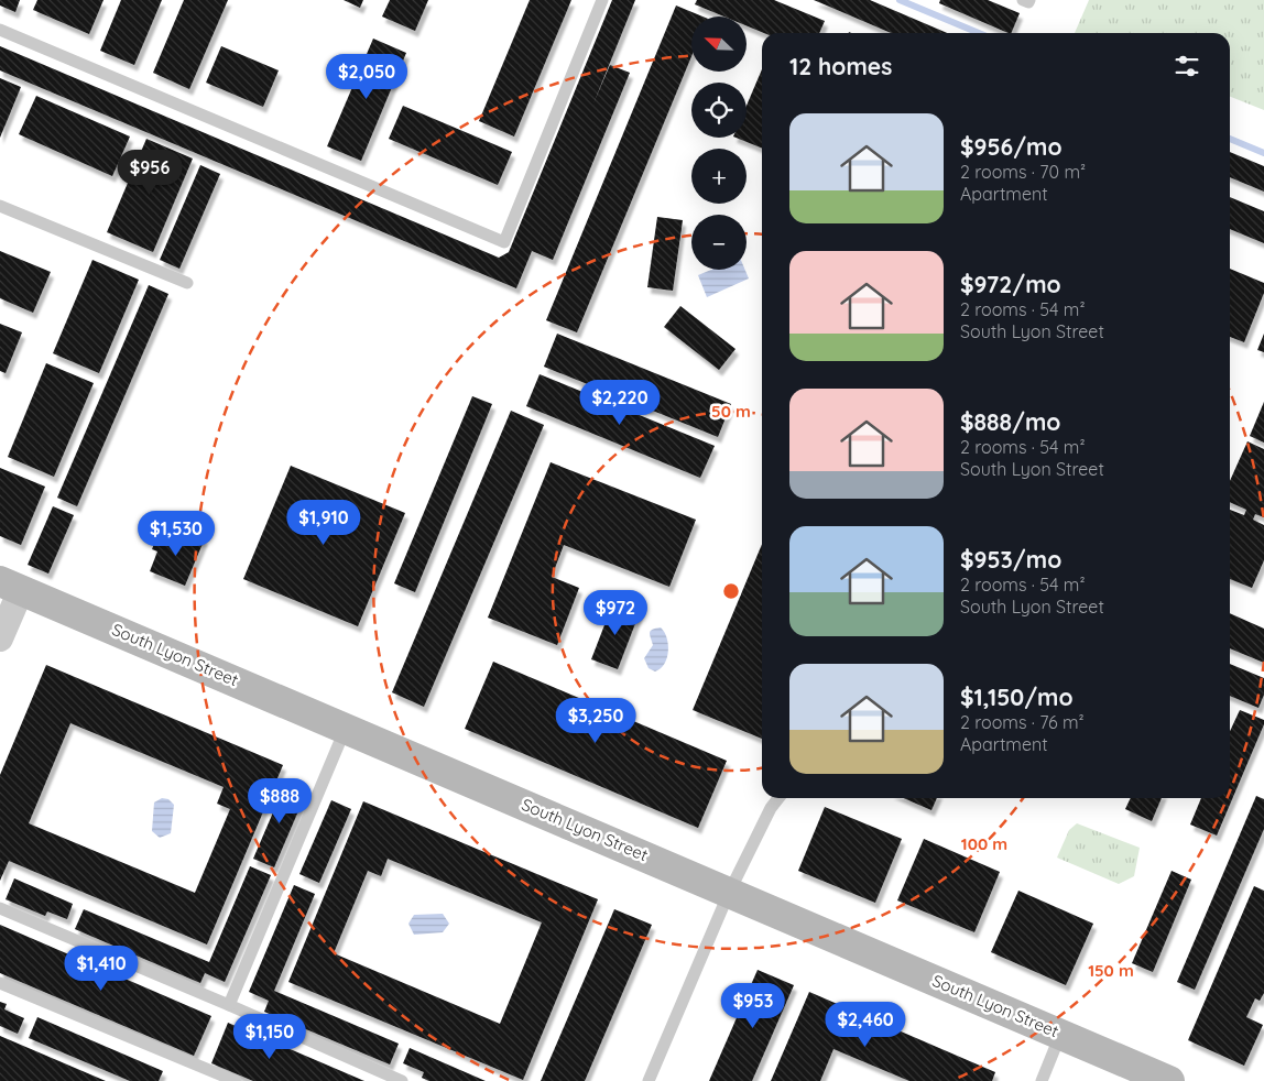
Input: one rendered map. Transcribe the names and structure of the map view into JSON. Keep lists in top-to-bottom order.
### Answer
{
  "streets": {
    "street": ["South Lyon Street"]
  },
  "north": "top left",
  "page": {
    "map_buttons": ["+", "−"],
    "heading": "12 homes",
    "price": [
      "$2,050",
      "$956",
      "$2,220",
      "$1,910",
      "$1,530",
      "$972",
      "$3,250",
      "$888",
      "$1,410",
      "$953",
      "$2,460",
      "$1,150"
    ],
    "list": [
      {
        "name": "$956/mo",
        "note": "2 rooms · 70 m² · Apartment"
      },
      {
        "name": "$972/mo",
        "note": "2 rooms · 54 m² · South Lyon Street"
      },
      {
        "name": "$888/mo",
        "note": "2 rooms · 54 m² · South Lyon Street"
      },
      {
        "name": "$953/mo",
        "note": "2 rooms · 54 m² · South Lyon Street"
      },
      {
        "name": "$1,150/mo",
        "note": "2 rooms · 76 m² · Apartment"
      }
    ]
  },
  "rings": ["50 m", "100 m", "150 m"]
}
